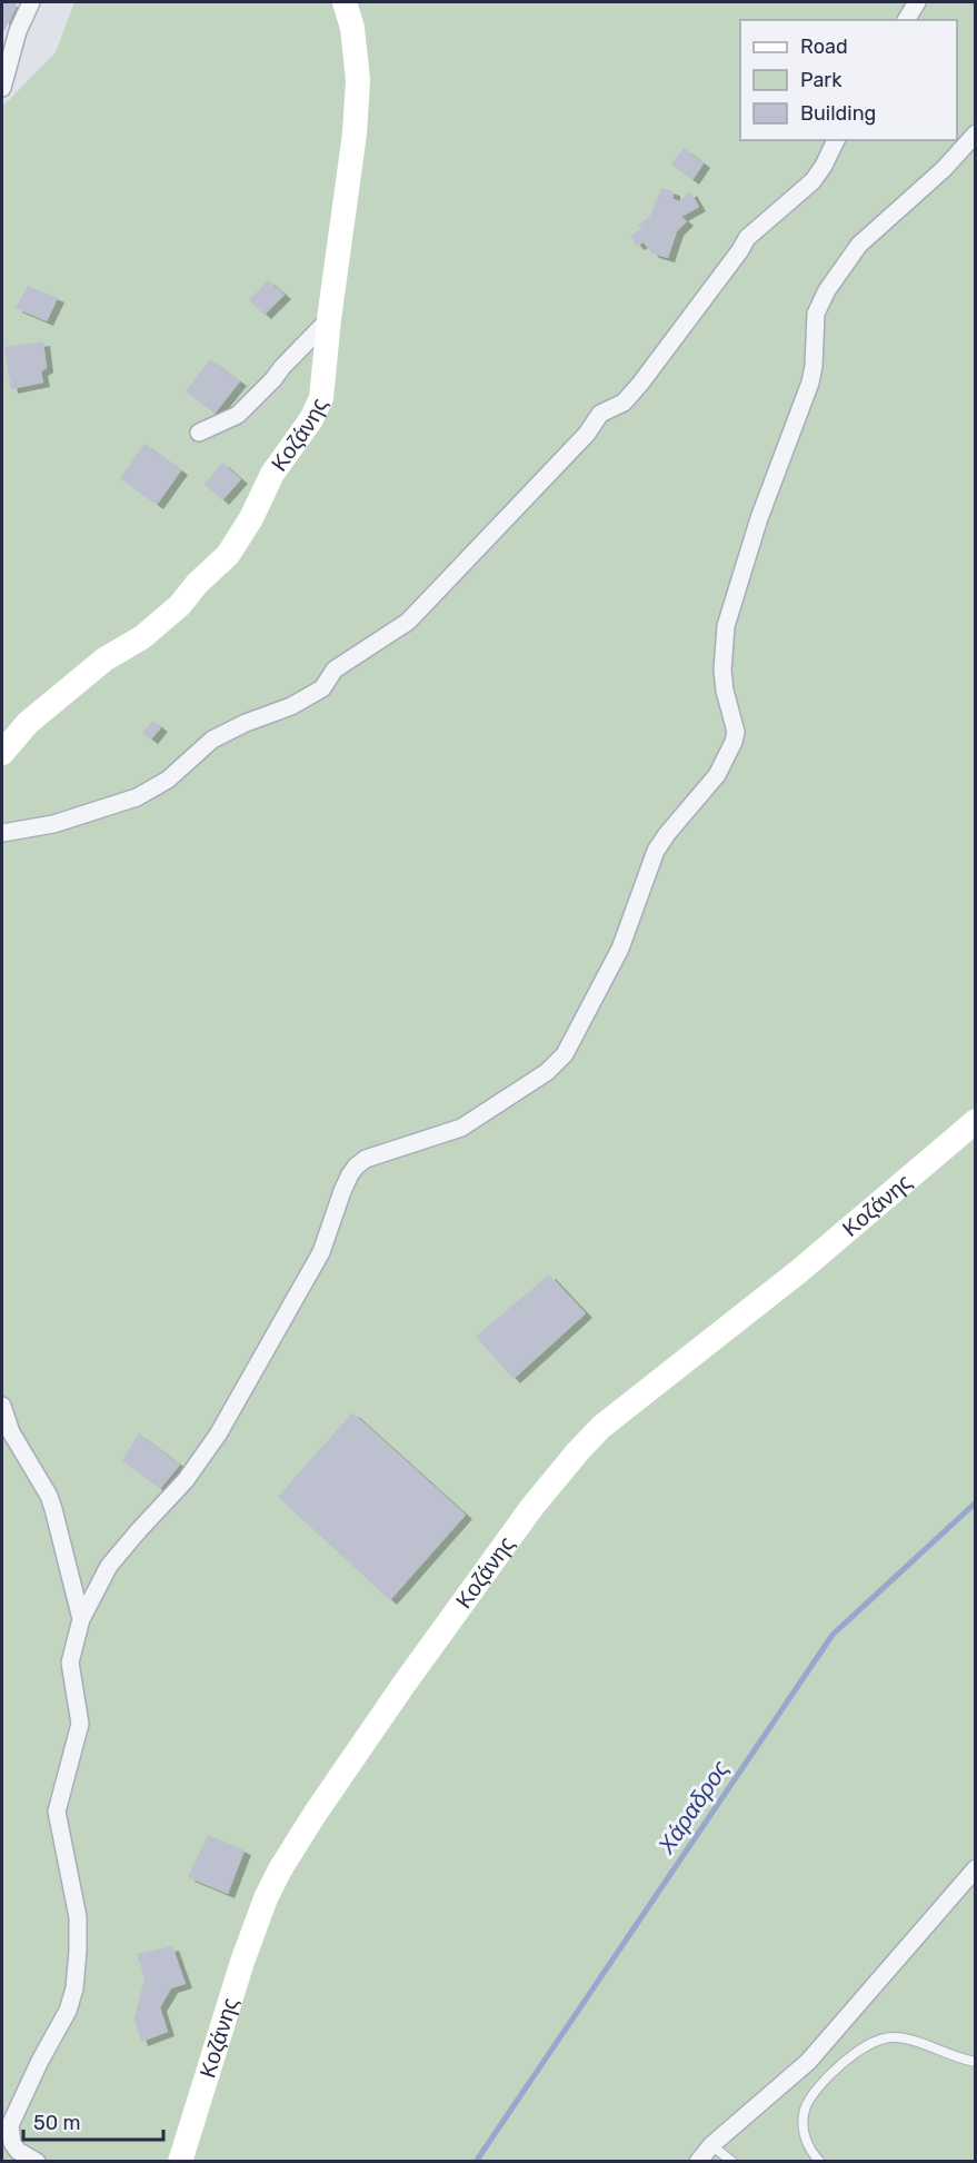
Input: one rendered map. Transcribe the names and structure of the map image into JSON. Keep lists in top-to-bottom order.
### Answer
{
  "streets": {
    "street": ["Κοζάνης"]
  },
  "water": ["Χάραδρος"],
  "legend": ["Road", "Park", "Building"],
  "scale_bar": "50 m"
}
